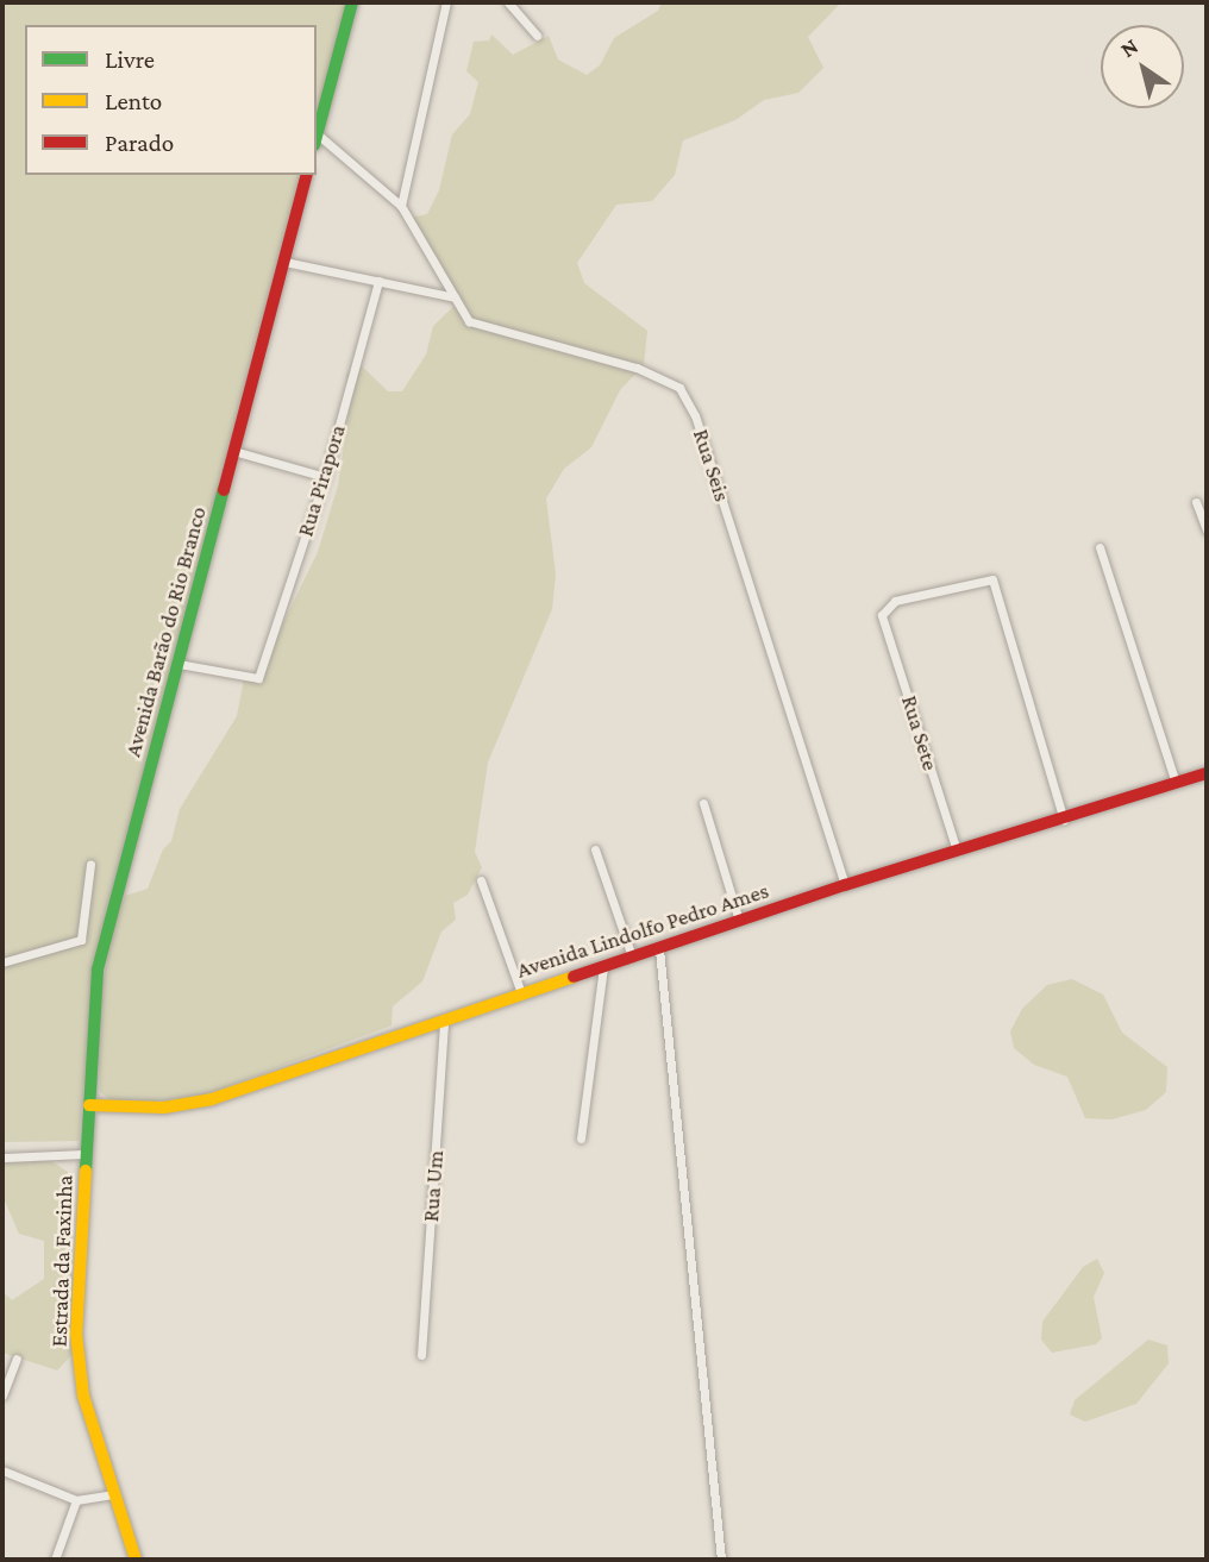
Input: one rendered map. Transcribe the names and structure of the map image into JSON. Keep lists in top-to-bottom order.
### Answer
{
  "streets": {
    "street": [
      "Rua Seis",
      "Rua Pirapora",
      "Avenida Barão do Rio Branco",
      "Rua Sete",
      "Avenida Lindolfo Pedro Ames",
      "Rua Um",
      "Estrada da Faxinha"
    ]
  },
  "crossings": [
    ["Rua Seis", "Avenida Lindolfo Pedro Ames"],
    ["Rua Pirapora", "Avenida Barão do Rio Branco"],
    ["Avenida Barão do Rio Branco", "Avenida Lindolfo Pedro Ames"],
    ["Avenida Barão do Rio Branco", "Estrada da Faxinha"],
    ["Rua Sete", "Avenida Lindolfo Pedro Ames"],
    ["Avenida Lindolfo Pedro Ames", "Rua Um"],
    ["Avenida Lindolfo Pedro Ames", "Estrada da Faxinha"]
  ],
  "legend": ["Livre", "Lento", "Parado"],
  "north": "top left"
}
